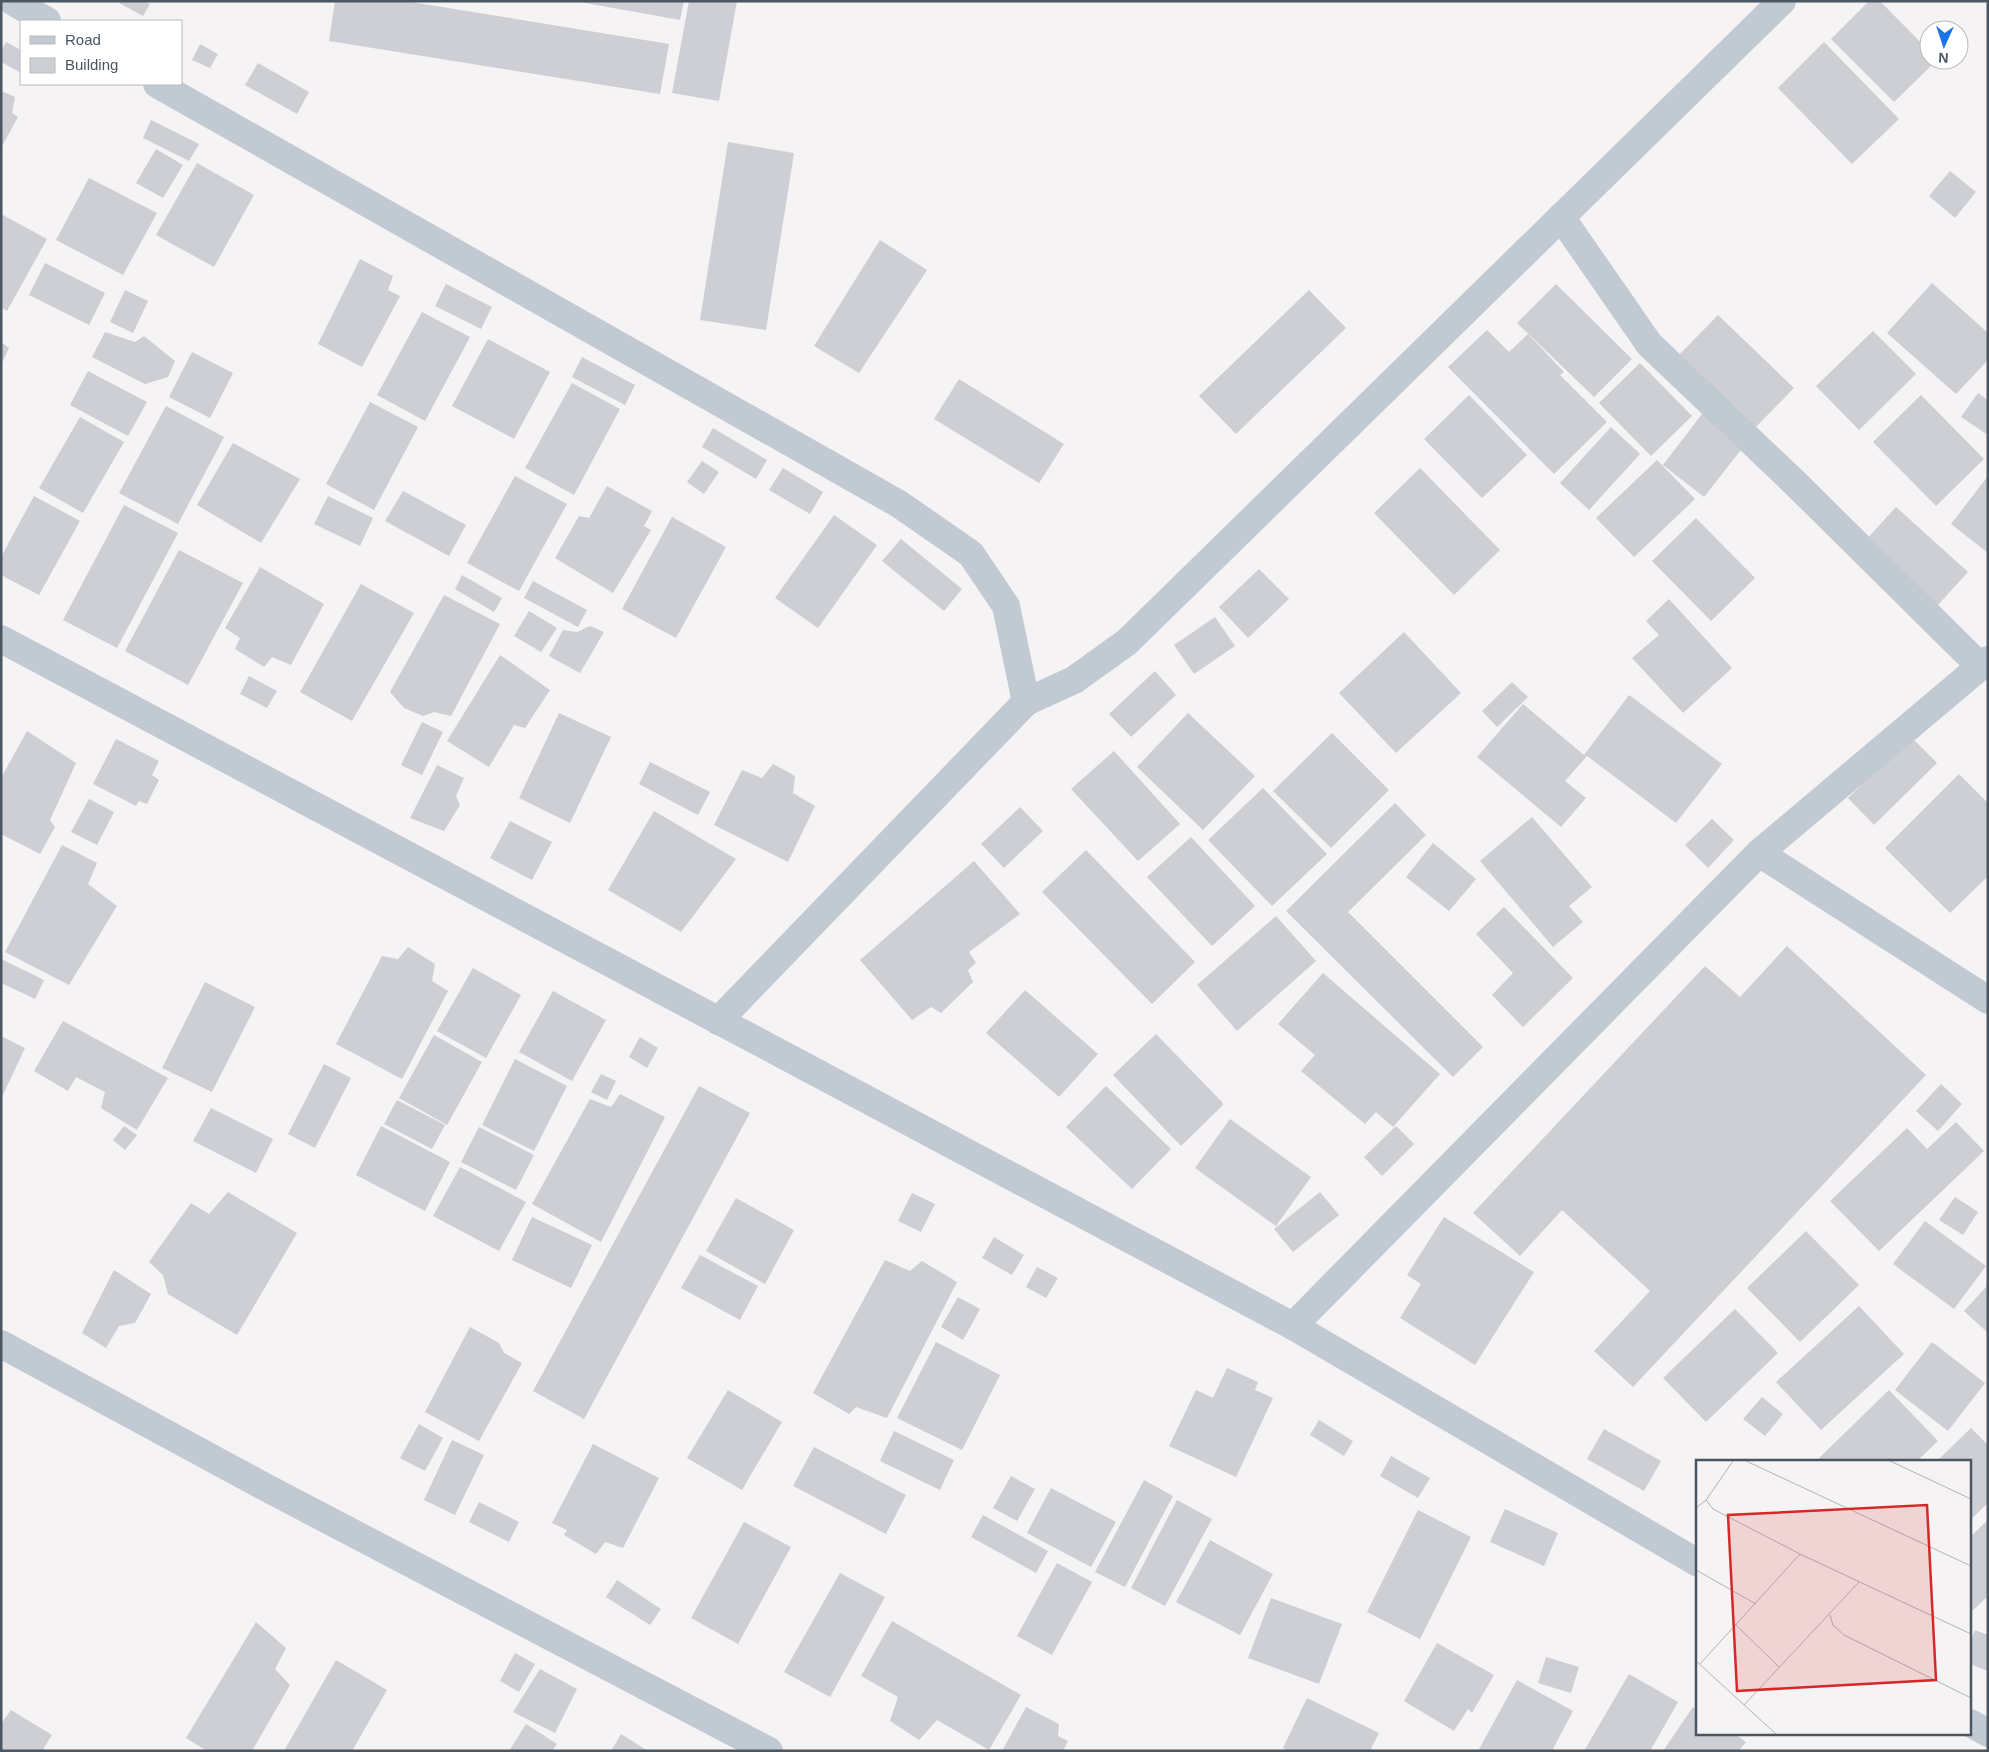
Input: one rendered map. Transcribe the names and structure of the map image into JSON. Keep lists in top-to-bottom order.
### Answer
{
  "legend": ["Road", "Building"],
  "north": "bottom"
}
